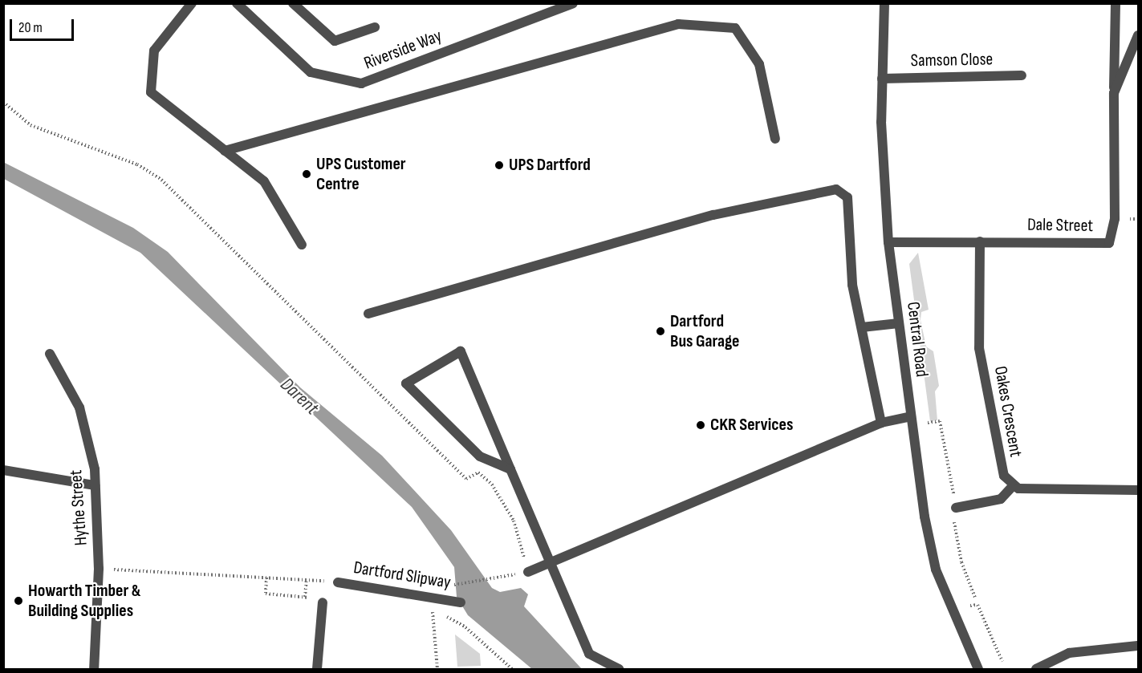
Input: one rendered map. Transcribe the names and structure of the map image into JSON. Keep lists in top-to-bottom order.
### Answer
{
  "streets": {
    "street": [
      "Riverside Way",
      "Samson Close",
      "Dale Street",
      "Central Road",
      "Oakes Crescent",
      "Hythe Street",
      "Dartford Slipway"
    ]
  },
  "crossings": [
    ["Samson Close", "Central Road"],
    ["Dale Street", "Central Road"],
    ["Dale Street", "Oakes Crescent"]
  ],
  "water": ["Darent"],
  "places": [
    "UPS Dartford",
    "UPS Customer Centre",
    "Dartford Bus Garage",
    "CKR Services",
    "Howarth Timber & Building Supplies"
  ],
  "scale_bar": "20 m"
}
